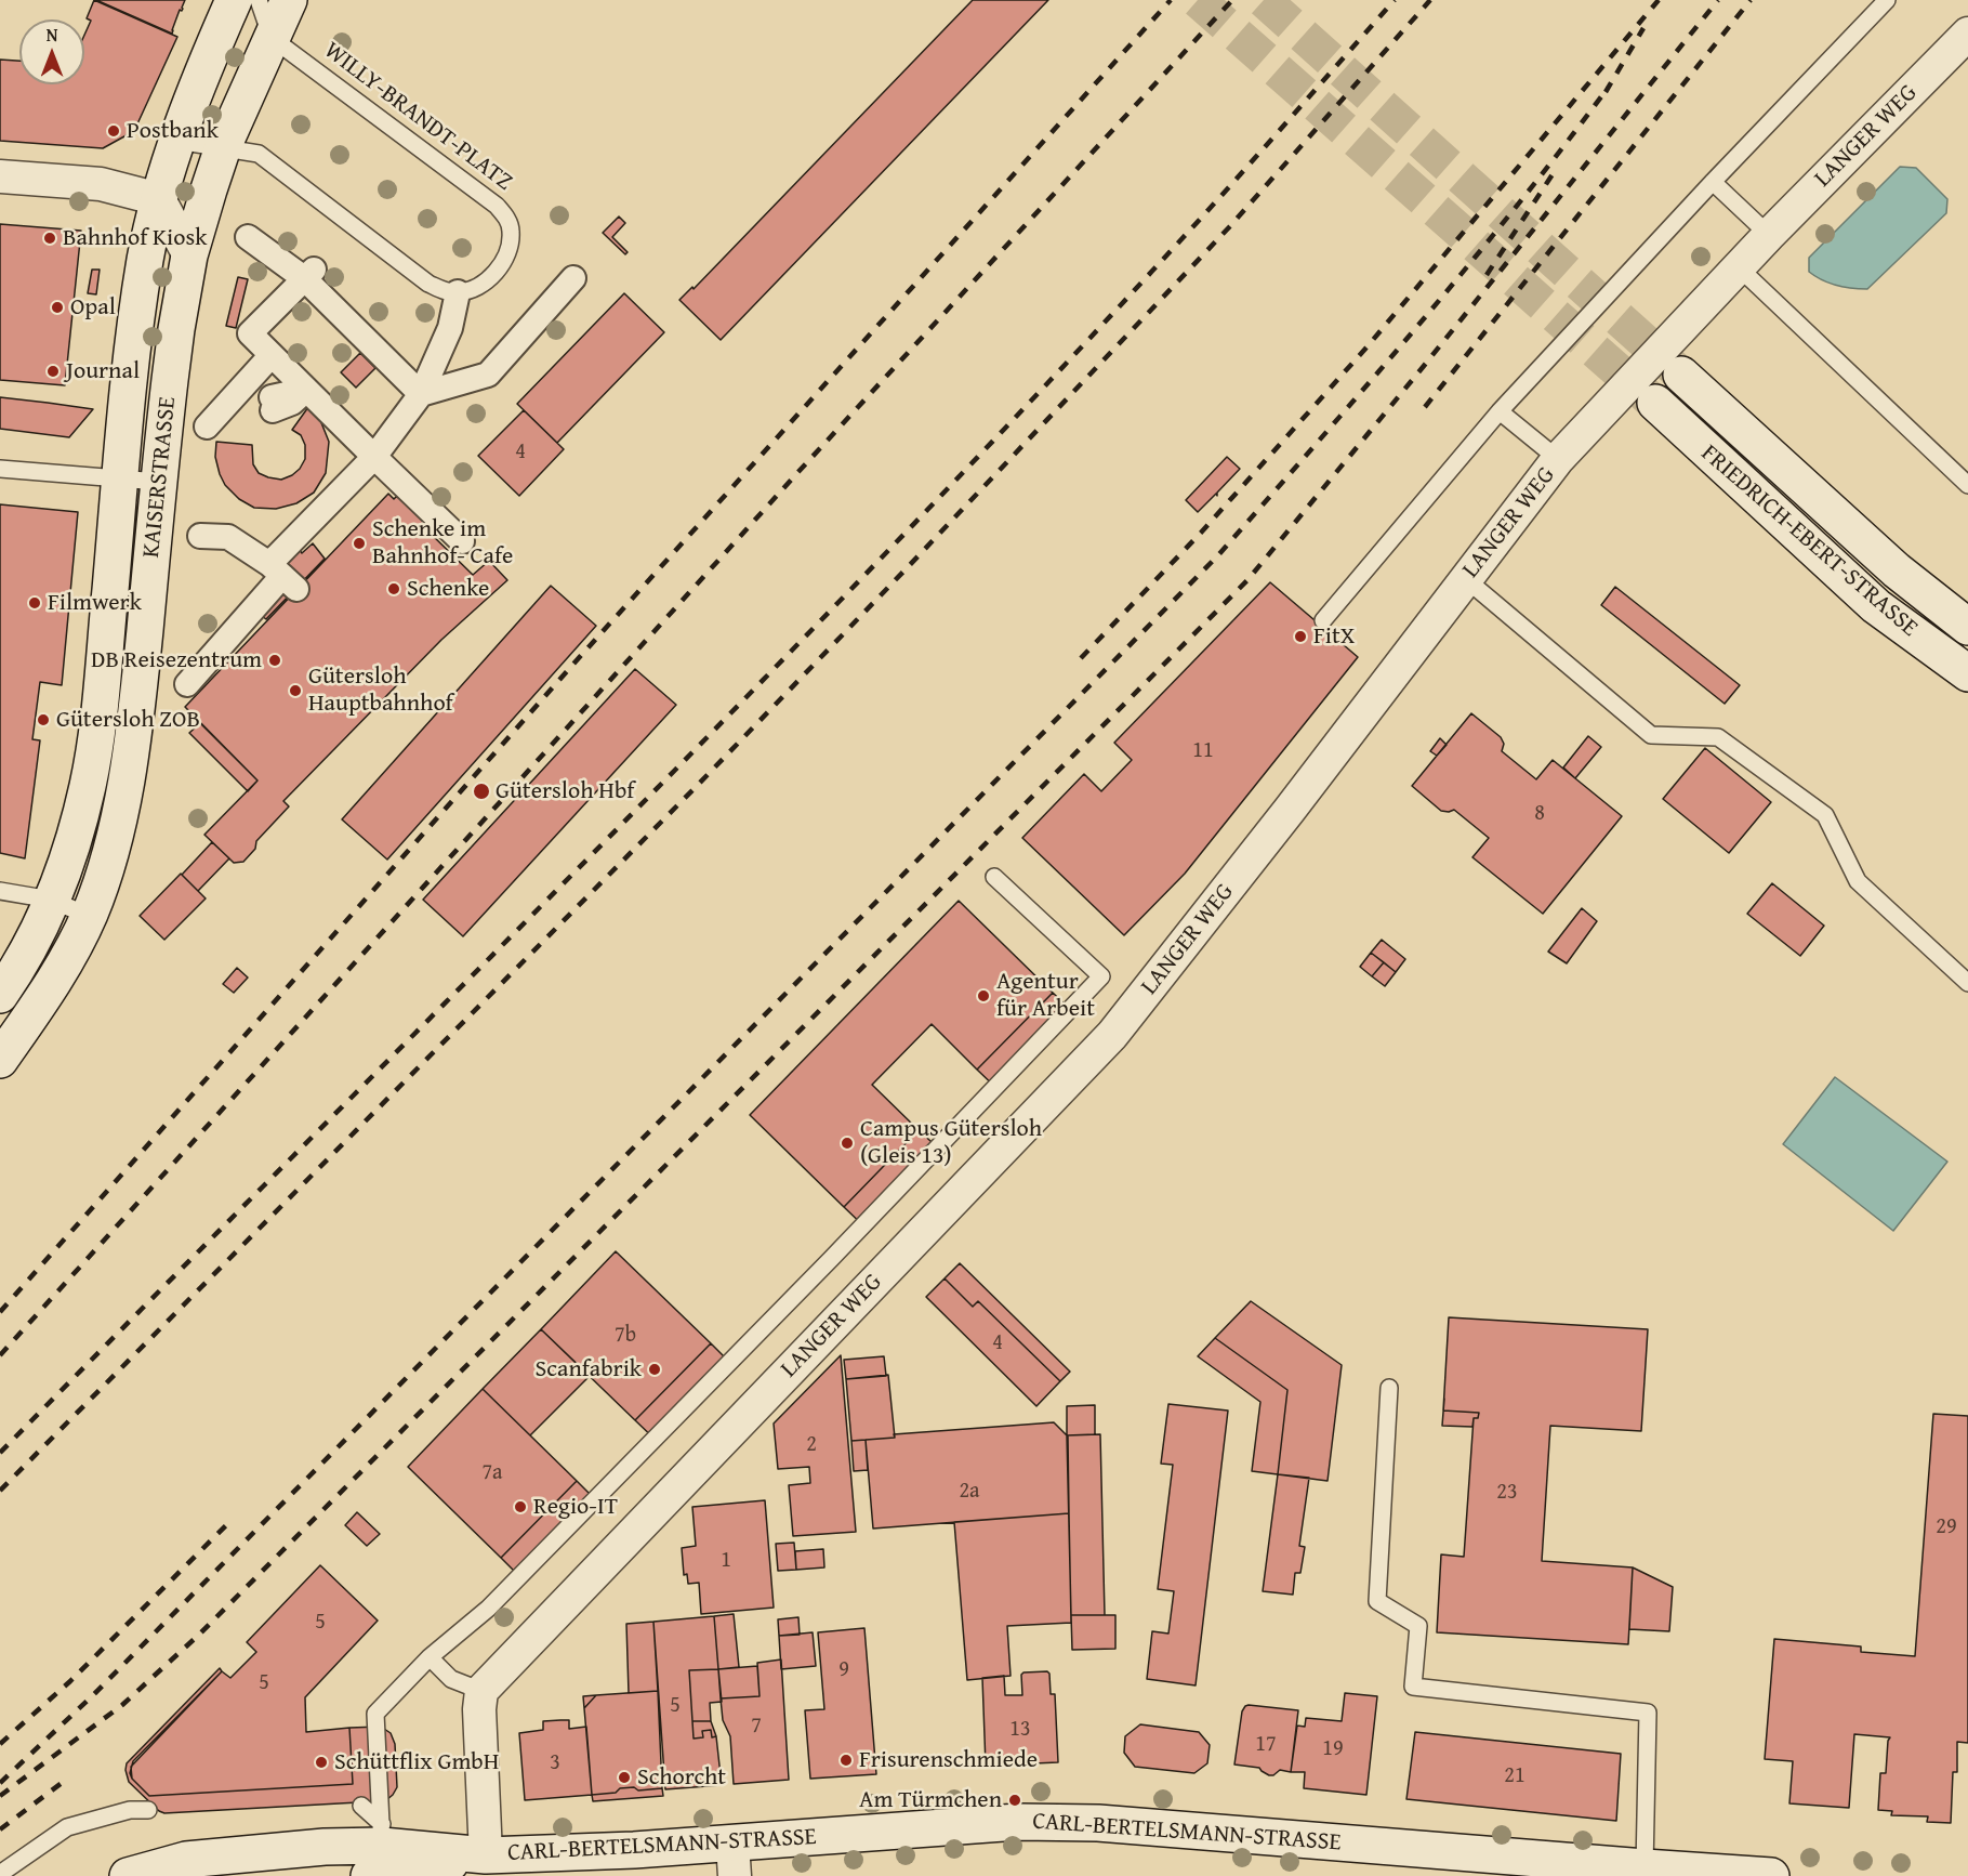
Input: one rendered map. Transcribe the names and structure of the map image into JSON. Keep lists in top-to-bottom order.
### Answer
{
  "streets": {
    "main road": ["KAISERSTRASSE", "FRIEDRICH-EBERT-STRASSE", "CARL-BERTELSMANN-STRASSE"],
    "street": ["LANGER WEG"],
    "lane": ["WILLY-BRANDT-PLATZ"]
  },
  "crossings": [
    ["WILLY-BRANDT-PLATZ", "KAISERSTRASSE"]
  ],
  "places": [
    "Postbank",
    "Bahnhof Kiosk",
    "Opal",
    "Journal",
    "Schenke im Bahnhof- Cafe",
    "Schenke",
    "Filmwerk",
    "FitX",
    "DB Reisezentrum",
    "Gütersloh Hauptbahnhof",
    "Gütersloh ZOB",
    "Gütersloh Hbf",
    "Agentur für Arbeit",
    "Campus Gütersloh (Gleis 13)",
    "Scanfabrik",
    "Regio-IT",
    "Frisurenschmiede",
    "Schüttflix GmbH",
    "Schorcht",
    "Am Türmchen"
  ],
  "house_numbers": [
    "4",
    "11",
    "8",
    "7b",
    "4",
    "2",
    "7a",
    "2a",
    "23",
    "29",
    "1",
    "5",
    "9",
    "5",
    "5",
    "7",
    "13",
    "17",
    "19",
    "3",
    "21"
  ],
  "north": "top"
}
